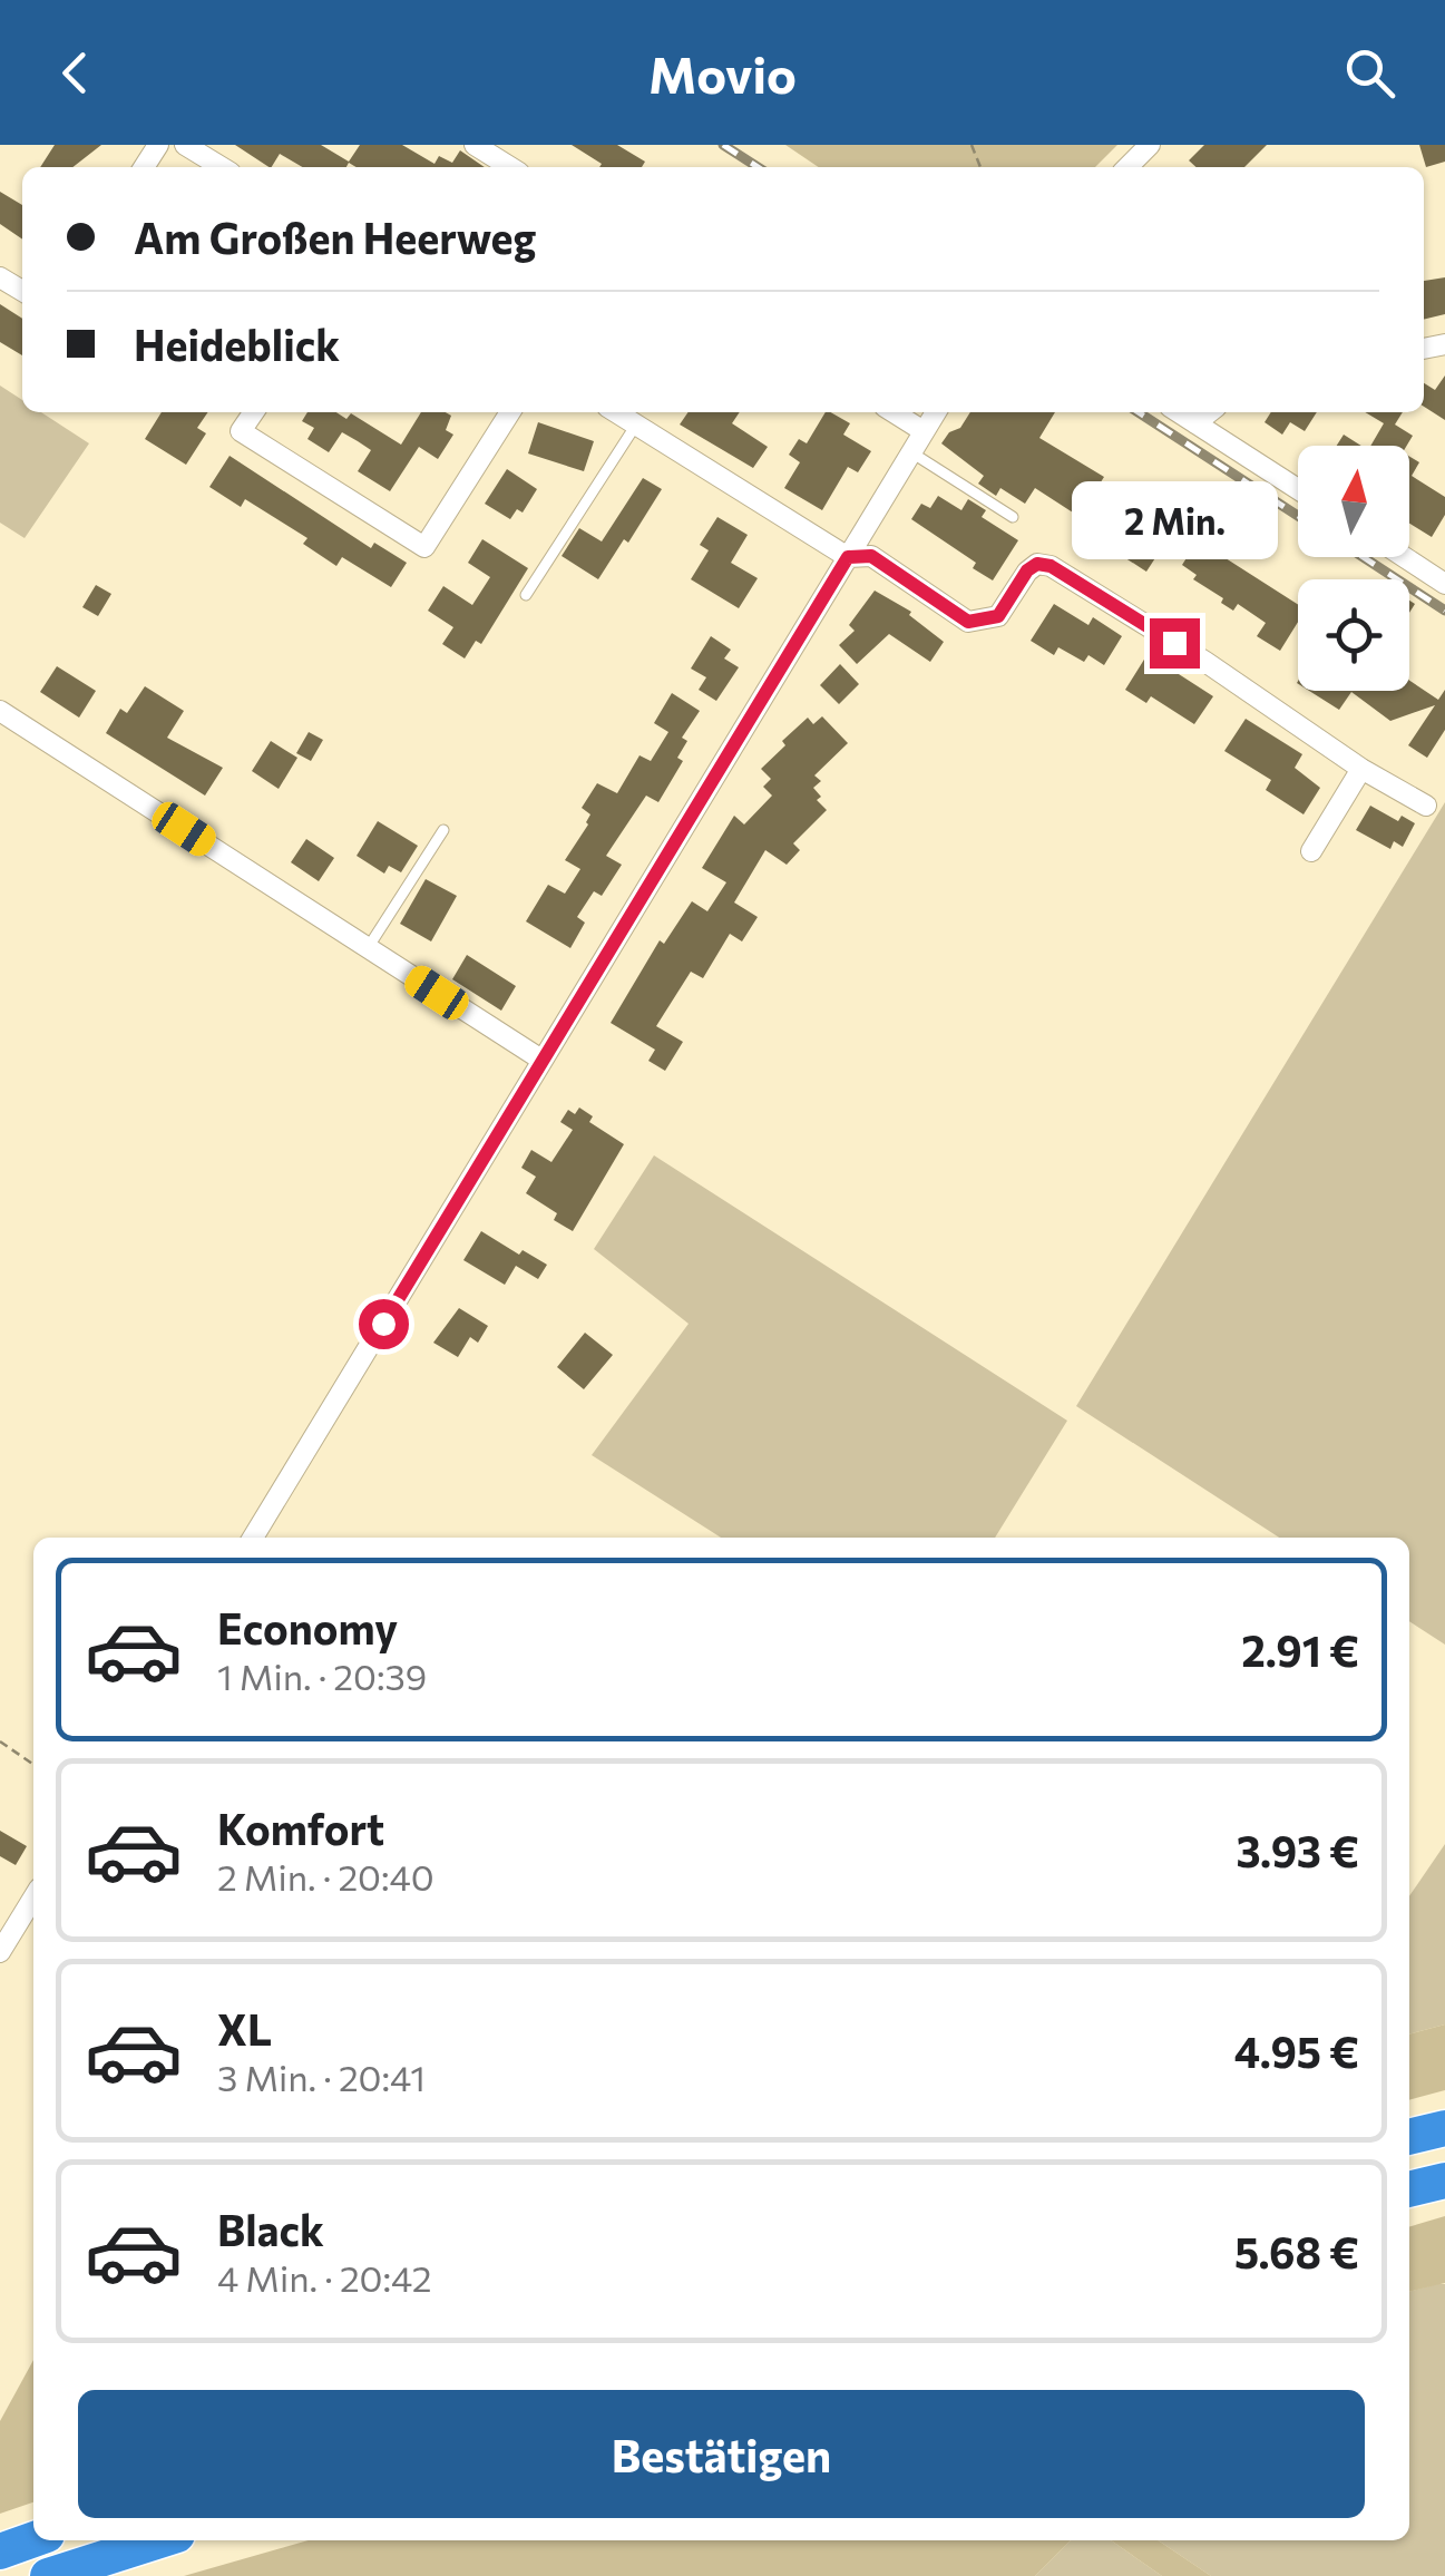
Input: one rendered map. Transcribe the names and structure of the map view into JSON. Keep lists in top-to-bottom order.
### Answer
{
  "north": "top",
  "page": {
    "header": "Movio",
    "banner": ["Am Großen Heerweg", "Heideblick"],
    "bubble": "2 Min.",
    "list": [
      {
        "name": "Economy",
        "note": "1 Min. · 20:39",
        "value": "2.91 €"
      },
      {
        "name": "Komfort",
        "note": "2 Min. · 20:40",
        "value": "3.93 €"
      },
      {
        "name": "XL",
        "note": "3 Min. · 20:41",
        "value": "4.95 €"
      },
      {
        "name": "Black",
        "note": "4 Min. · 20:42",
        "value": "5.68 €"
      }
    ],
    "buttons": "Bestätigen"
  }
}
